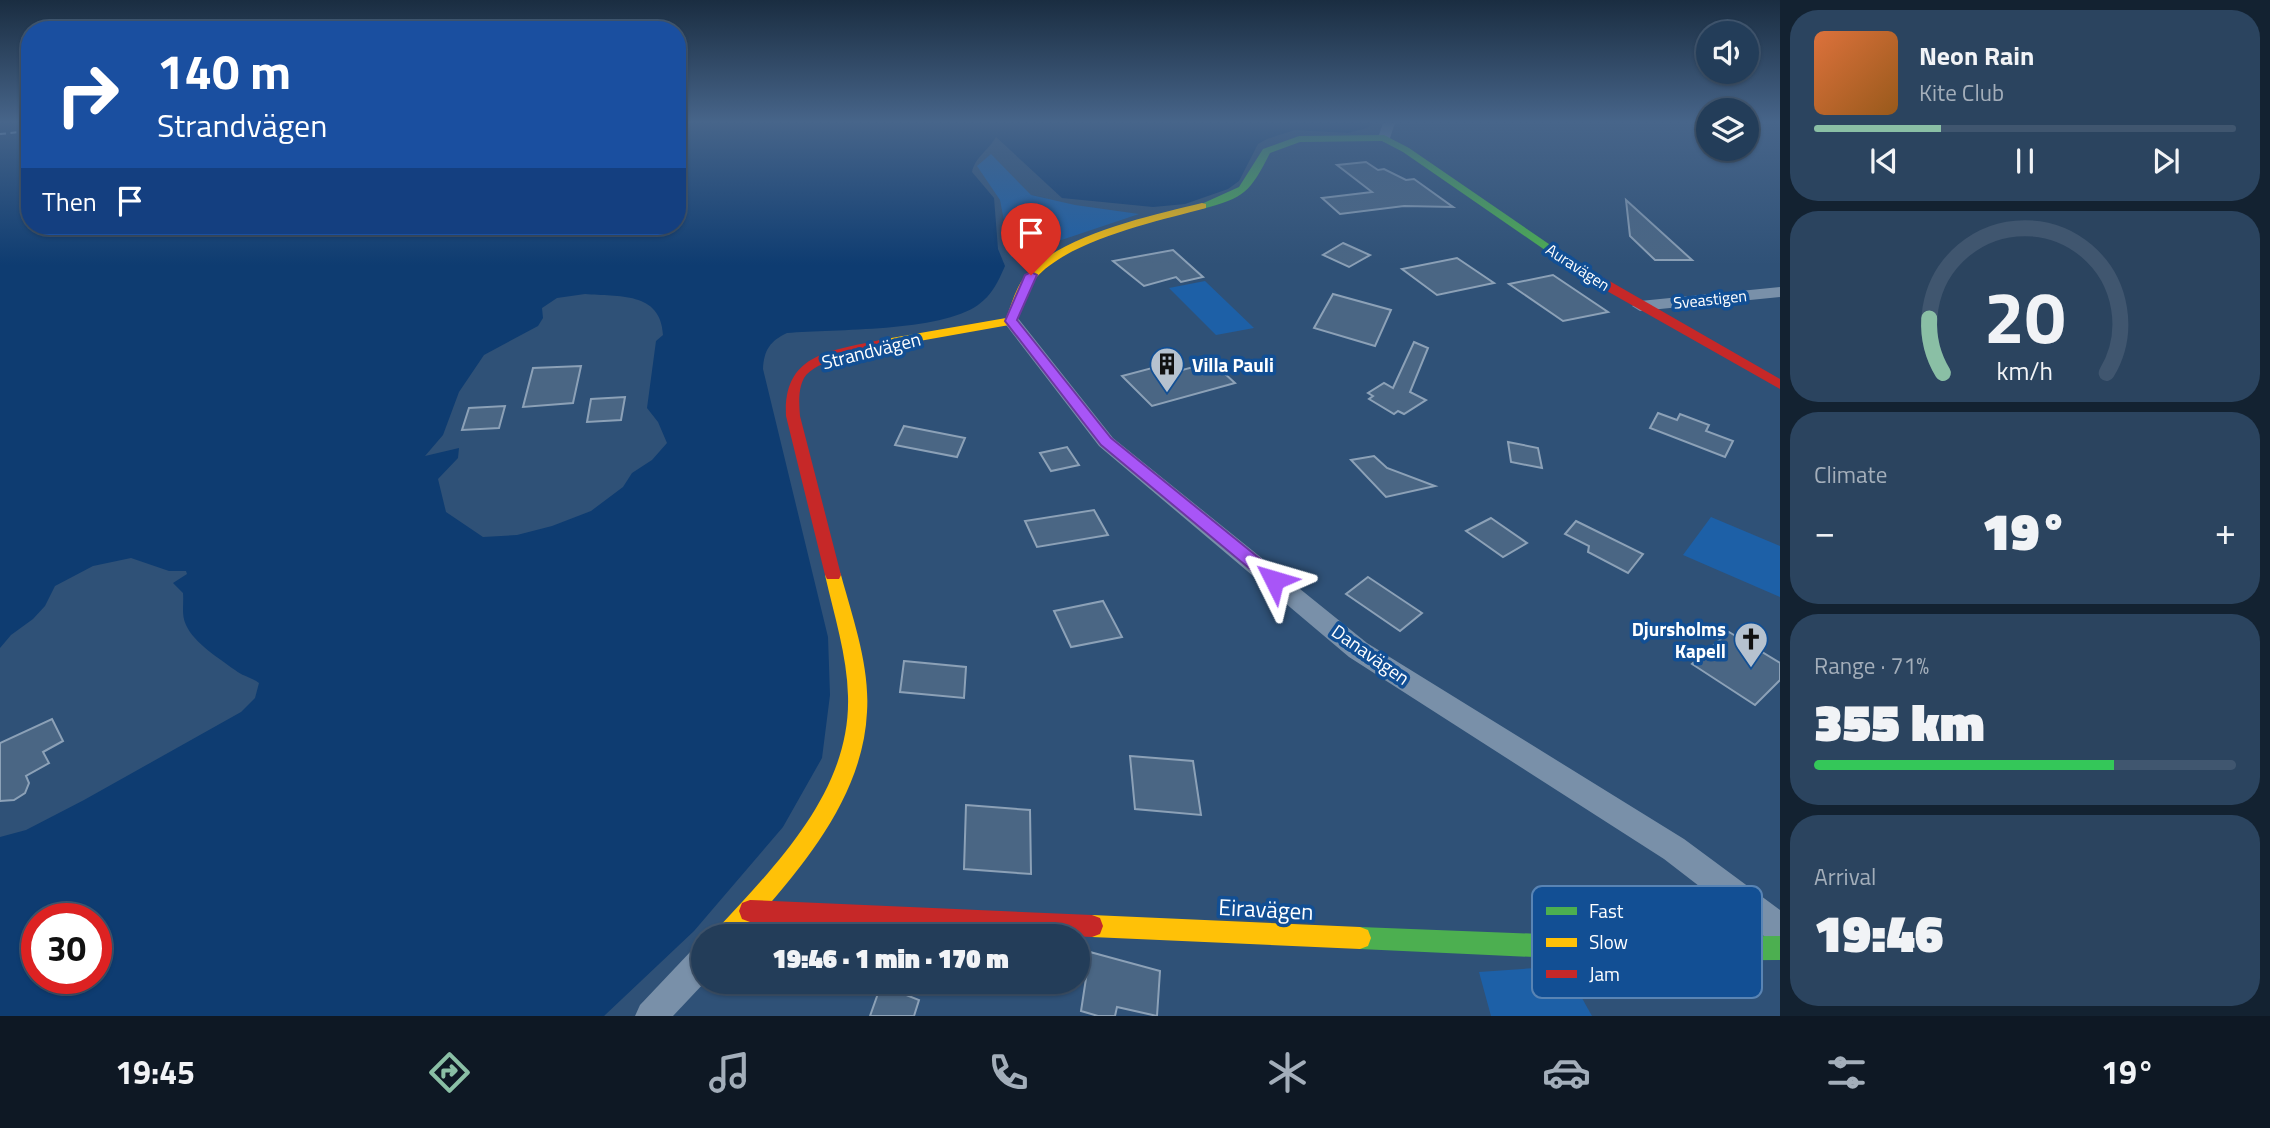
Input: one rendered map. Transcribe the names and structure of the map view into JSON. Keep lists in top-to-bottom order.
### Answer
{
  "streets": {
    "street": [
      "Auravägen",
      "Sveastigen",
      "Strandvägen",
      "Danavägen",
      "Eiravägen"
    ]
  },
  "crossings": [
    ["Auravägen", "Sveastigen"],
    ["Strandvägen", "Danavägen"],
    ["Strandvägen", "Eiravägen"]
  ],
  "places": {
    "building": ["Villa Pauli"],
    "church": ["Djursholms Kapell"]
  },
  "legend": ["Fast", "Slow", "Jam"],
  "page": {
    "turn": ["140 m", "Strandvägen"],
    "song": ["Neon Rain", "Kite Club"],
    "then": "Then",
    "tile": [
      "Climate",
      ["Range · 71%", "355 km"],
      ["Arrival", "19:46"]
    ],
    "heat": ["−", "19°", "+"],
    "limit": "30",
    "trip": "19:46 · 1 min · 170 m",
    "tabs": ["19:45", "19°"],
    "gauge": ["20", "km/h"]
  }
}
